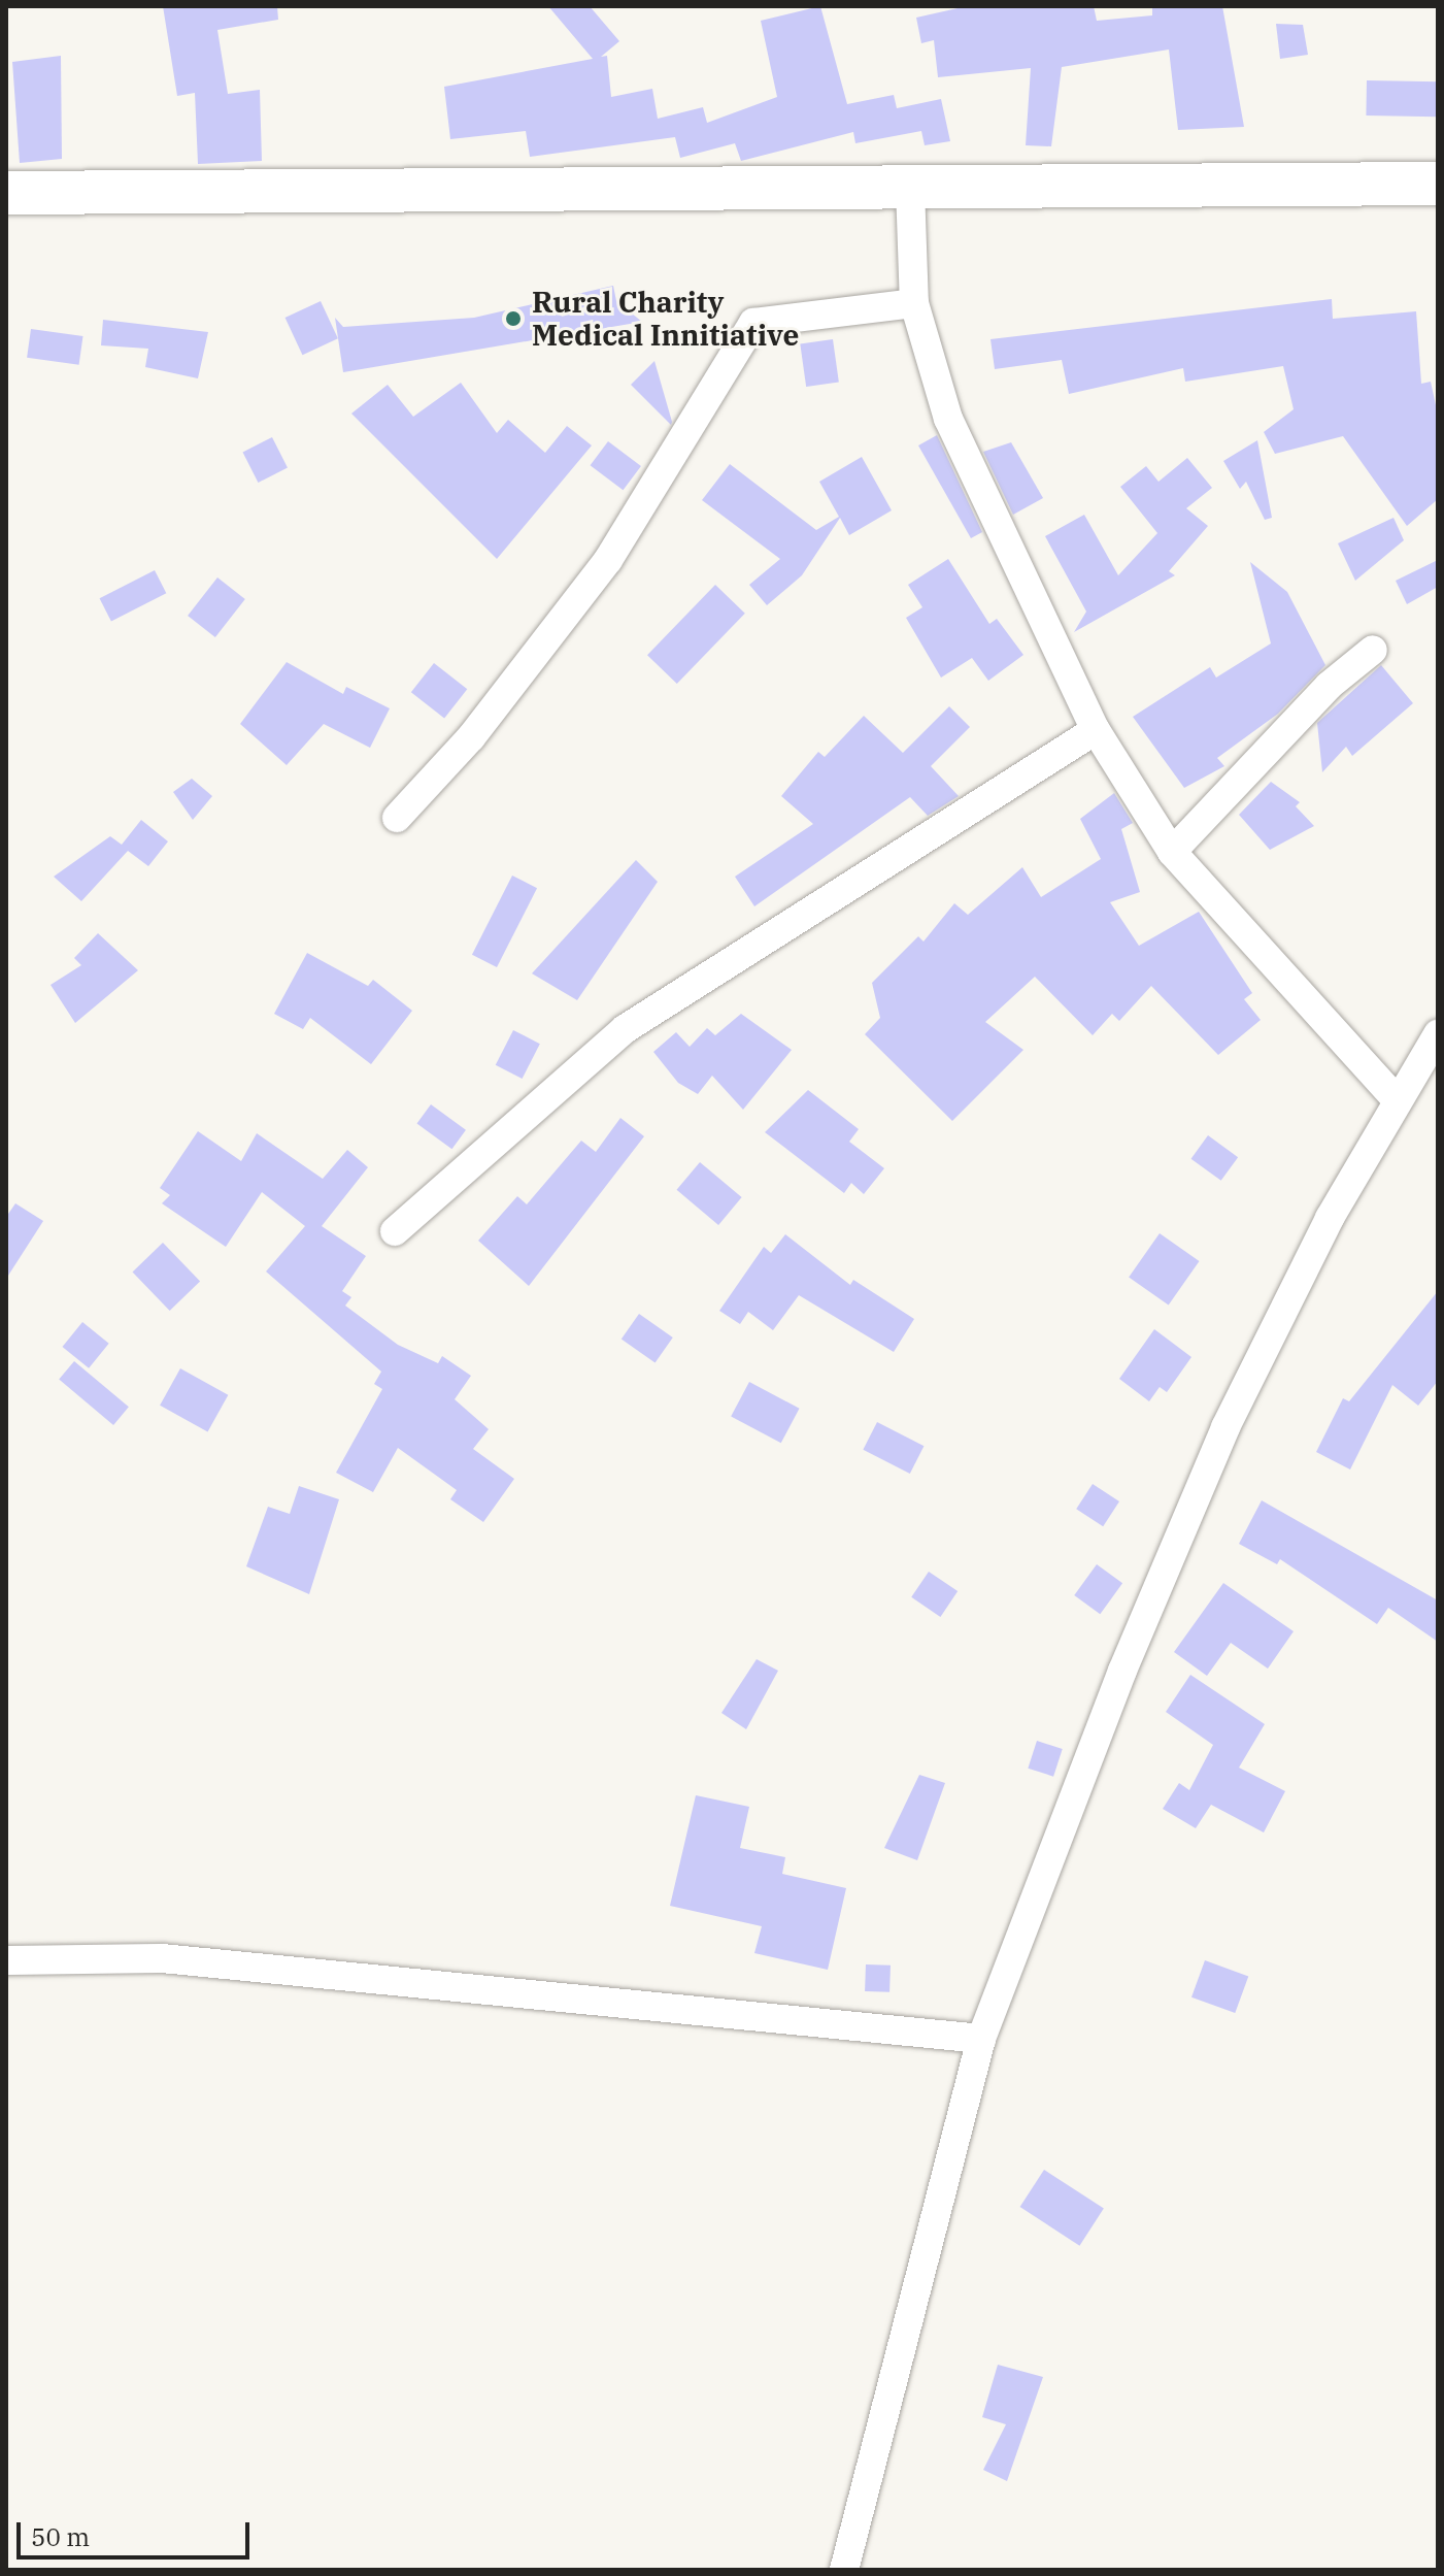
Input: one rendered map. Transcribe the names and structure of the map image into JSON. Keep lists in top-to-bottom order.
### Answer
{
  "places": ["Rural Charity Medical Innitiative"],
  "scale_bar": "50 m"
}
